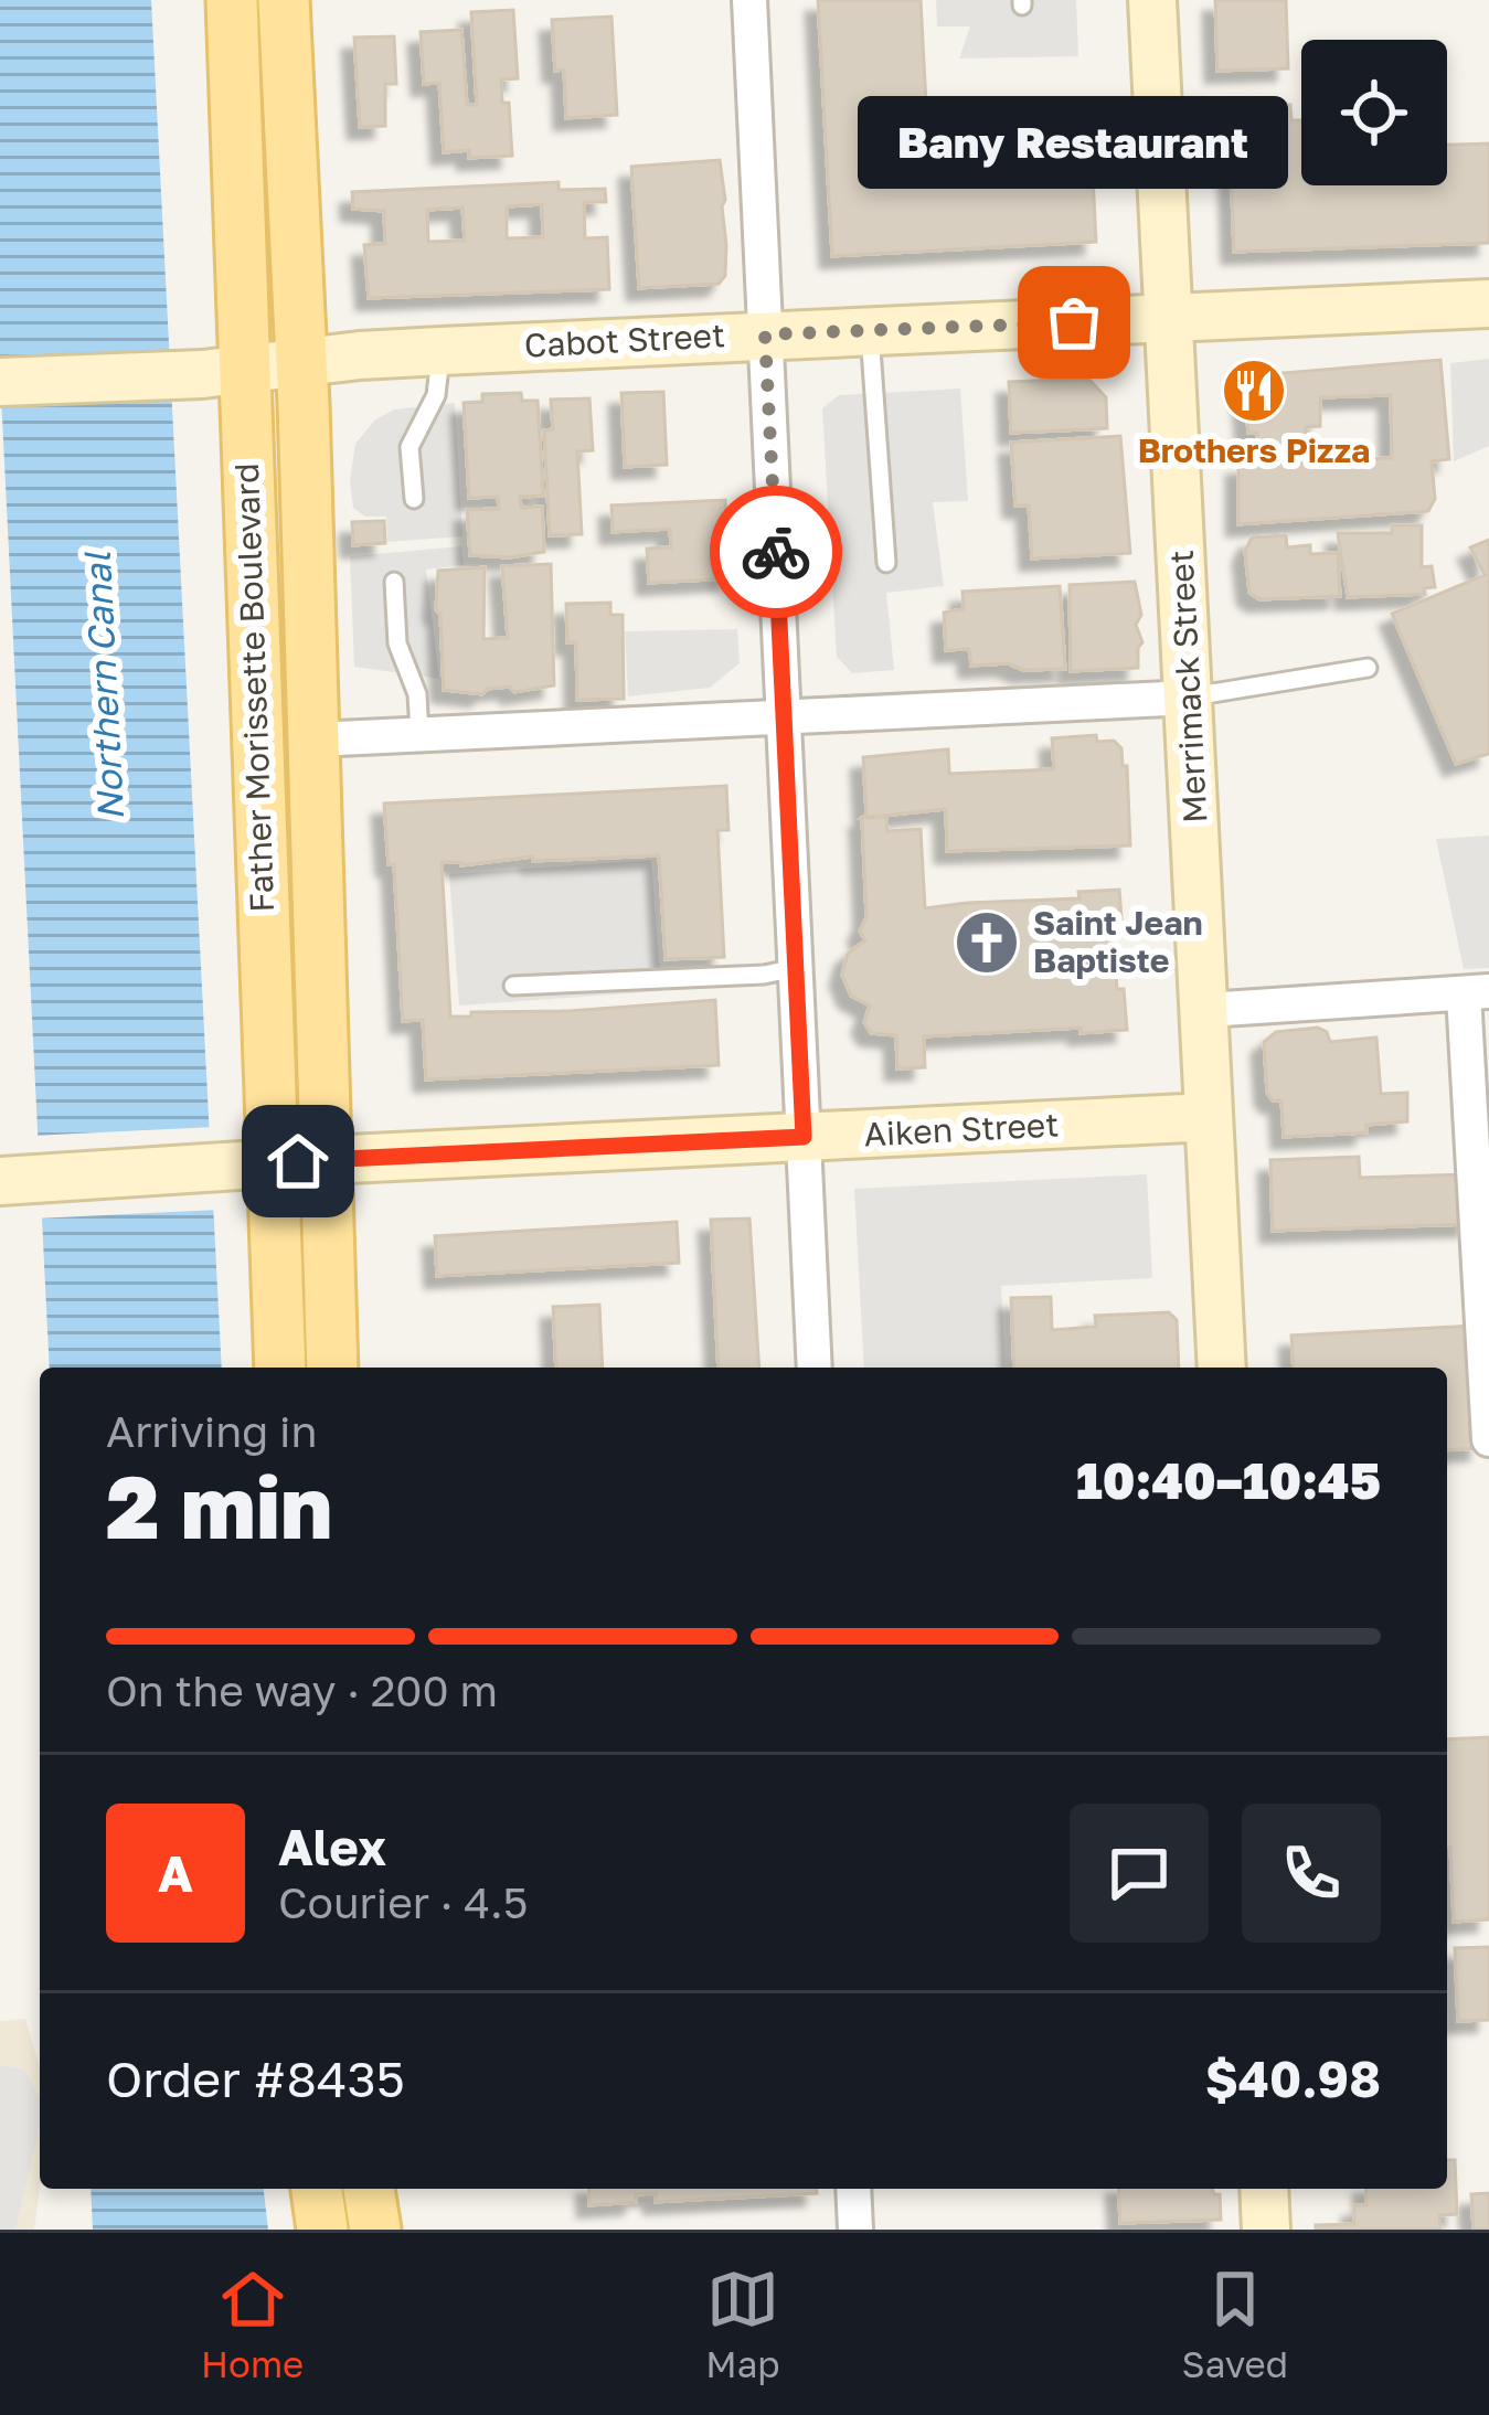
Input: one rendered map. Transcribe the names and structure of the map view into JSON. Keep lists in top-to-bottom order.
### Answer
{
  "streets": {
    "main road": [
      "Cabot Street",
      "Merrimack Street",
      "Father Morissette Boulevard",
      "Aiken Street"
    ]
  },
  "crossings": [
    ["Cabot Street", "Merrimack Street"],
    ["Cabot Street", "Father Morissette Boulevard"],
    ["Merrimack Street", "Aiken Street"],
    ["Father Morissette Boulevard", "Aiken Street"]
  ],
  "water": ["Northern Canal"],
  "places": {
    "other": ["Bany Restaurant"],
    "restaurant": ["Brothers Pizza"],
    "church": ["Saint Jean Baptiste"]
  },
  "page": {
    "bubble": "Bany Restaurant",
    "heading": ["2 min", "Arriving in", "10:40–10:45"],
    "panel": [
      "Alex",
      "Courier · 4.5",
      "Order #8435",
      "$40.98"
    ],
    "bar": "On the way · 200 m",
    "round": "A",
    "tabs": ["Home", "Map", "Saved"]
  }
}
